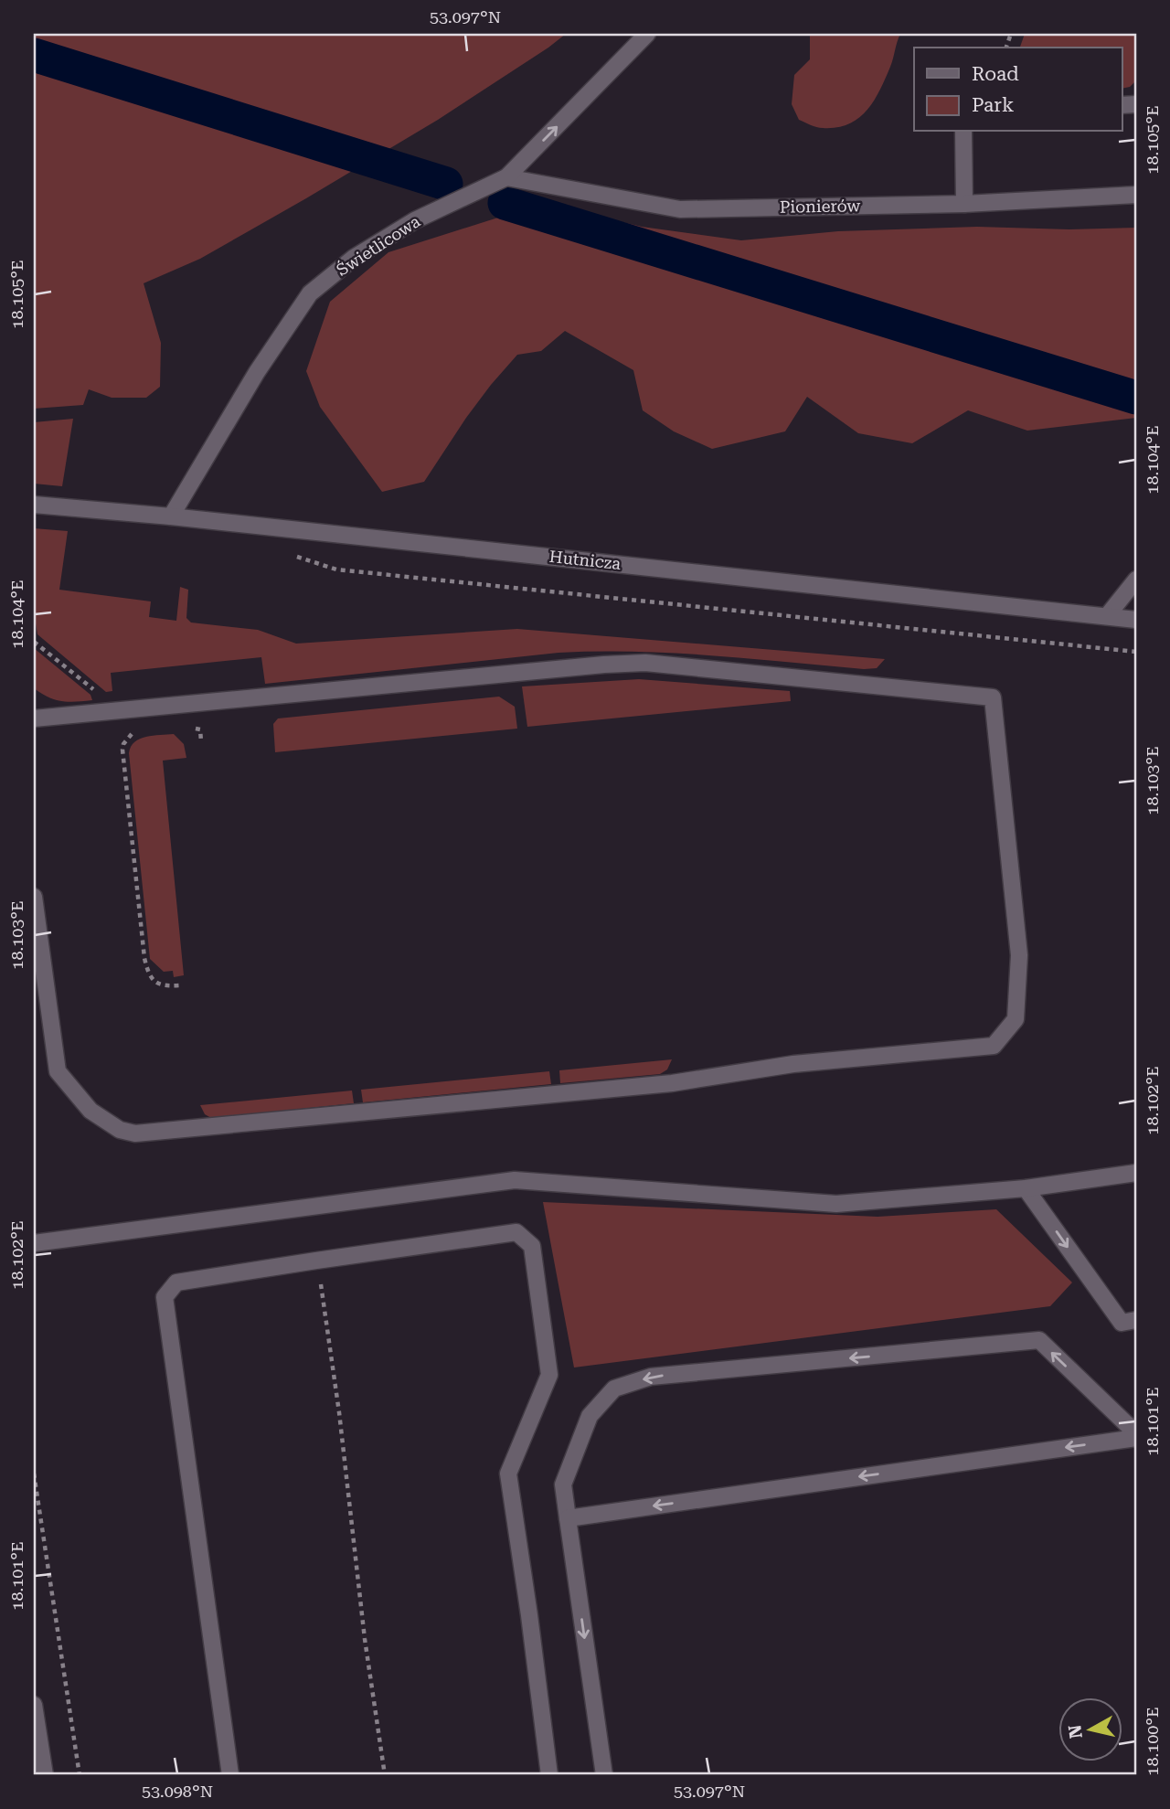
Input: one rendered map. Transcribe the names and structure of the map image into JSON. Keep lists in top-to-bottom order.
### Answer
{
  "streets": {
    "street": ["Pionierów", "Świetlicowa", "Hutnicza"]
  },
  "crossings": [
    ["Pionierów", "Świetlicowa"],
    ["Świetlicowa", "Hutnicza"]
  ],
  "legend": ["Road", "Park"],
  "north": "left",
  "coordinates": [
    "53.097°N",
    "18.105°E",
    "18.104°E",
    "18.103°E",
    "18.102°E",
    "18.101°E",
    "18.100°E",
    "53.098°N"
  ]
}
